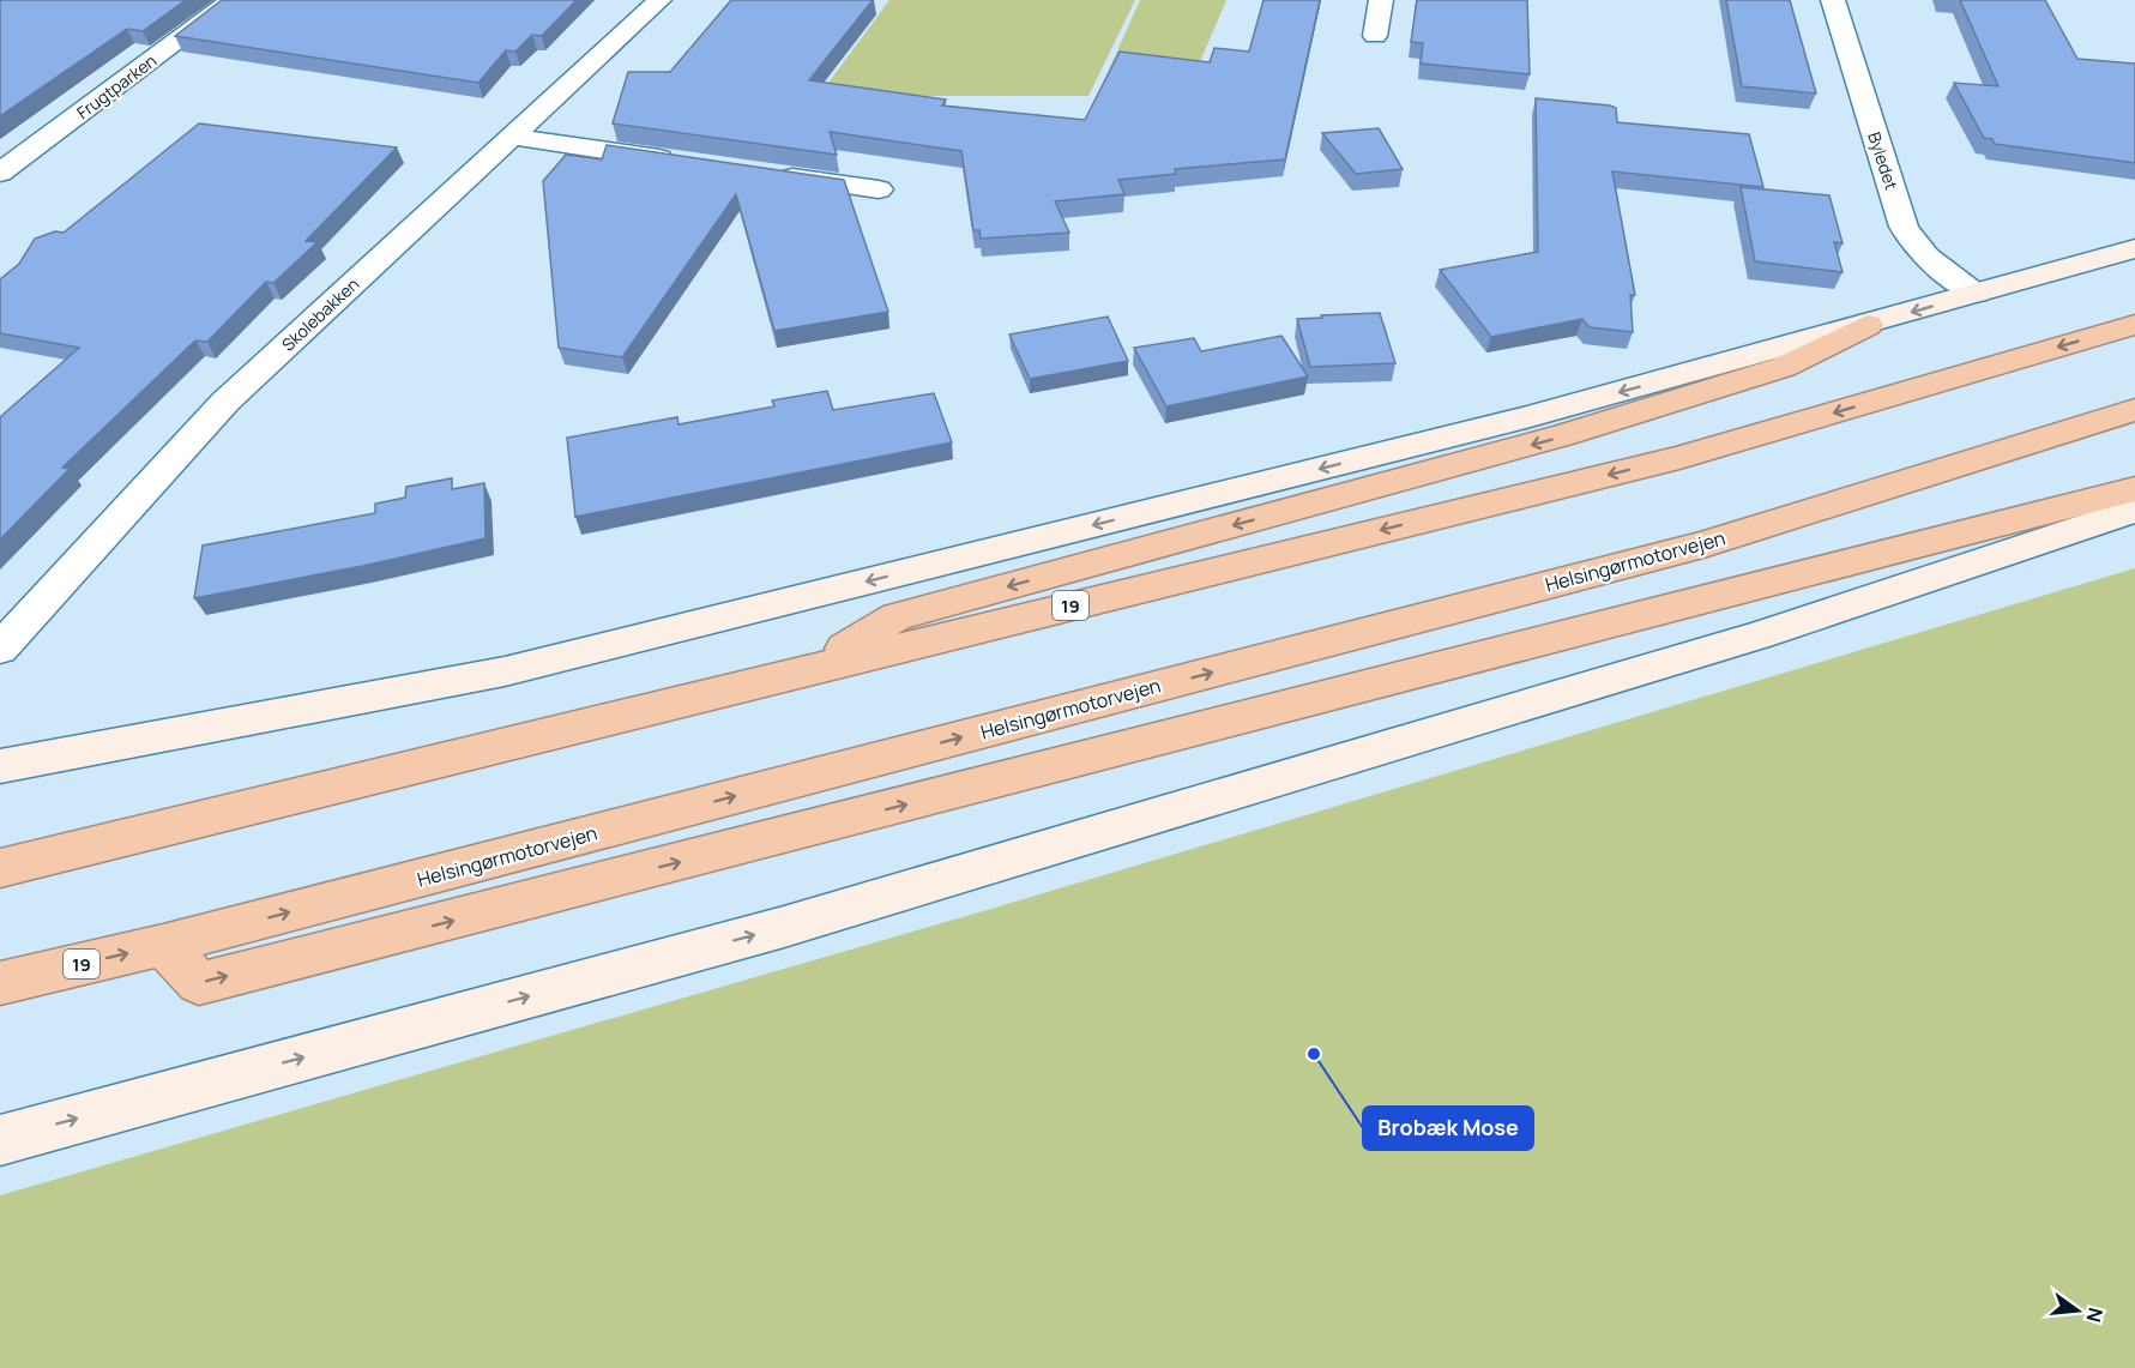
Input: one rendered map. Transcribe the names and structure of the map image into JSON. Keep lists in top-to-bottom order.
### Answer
{
  "streets": {
    "highway": ["Helsingørmotorvejen", "19"],
    "street": ["Frugtparken", "Byledet", "Skolebakken"]
  },
  "places": ["Brobæk Mose"],
  "north": "right"
}
